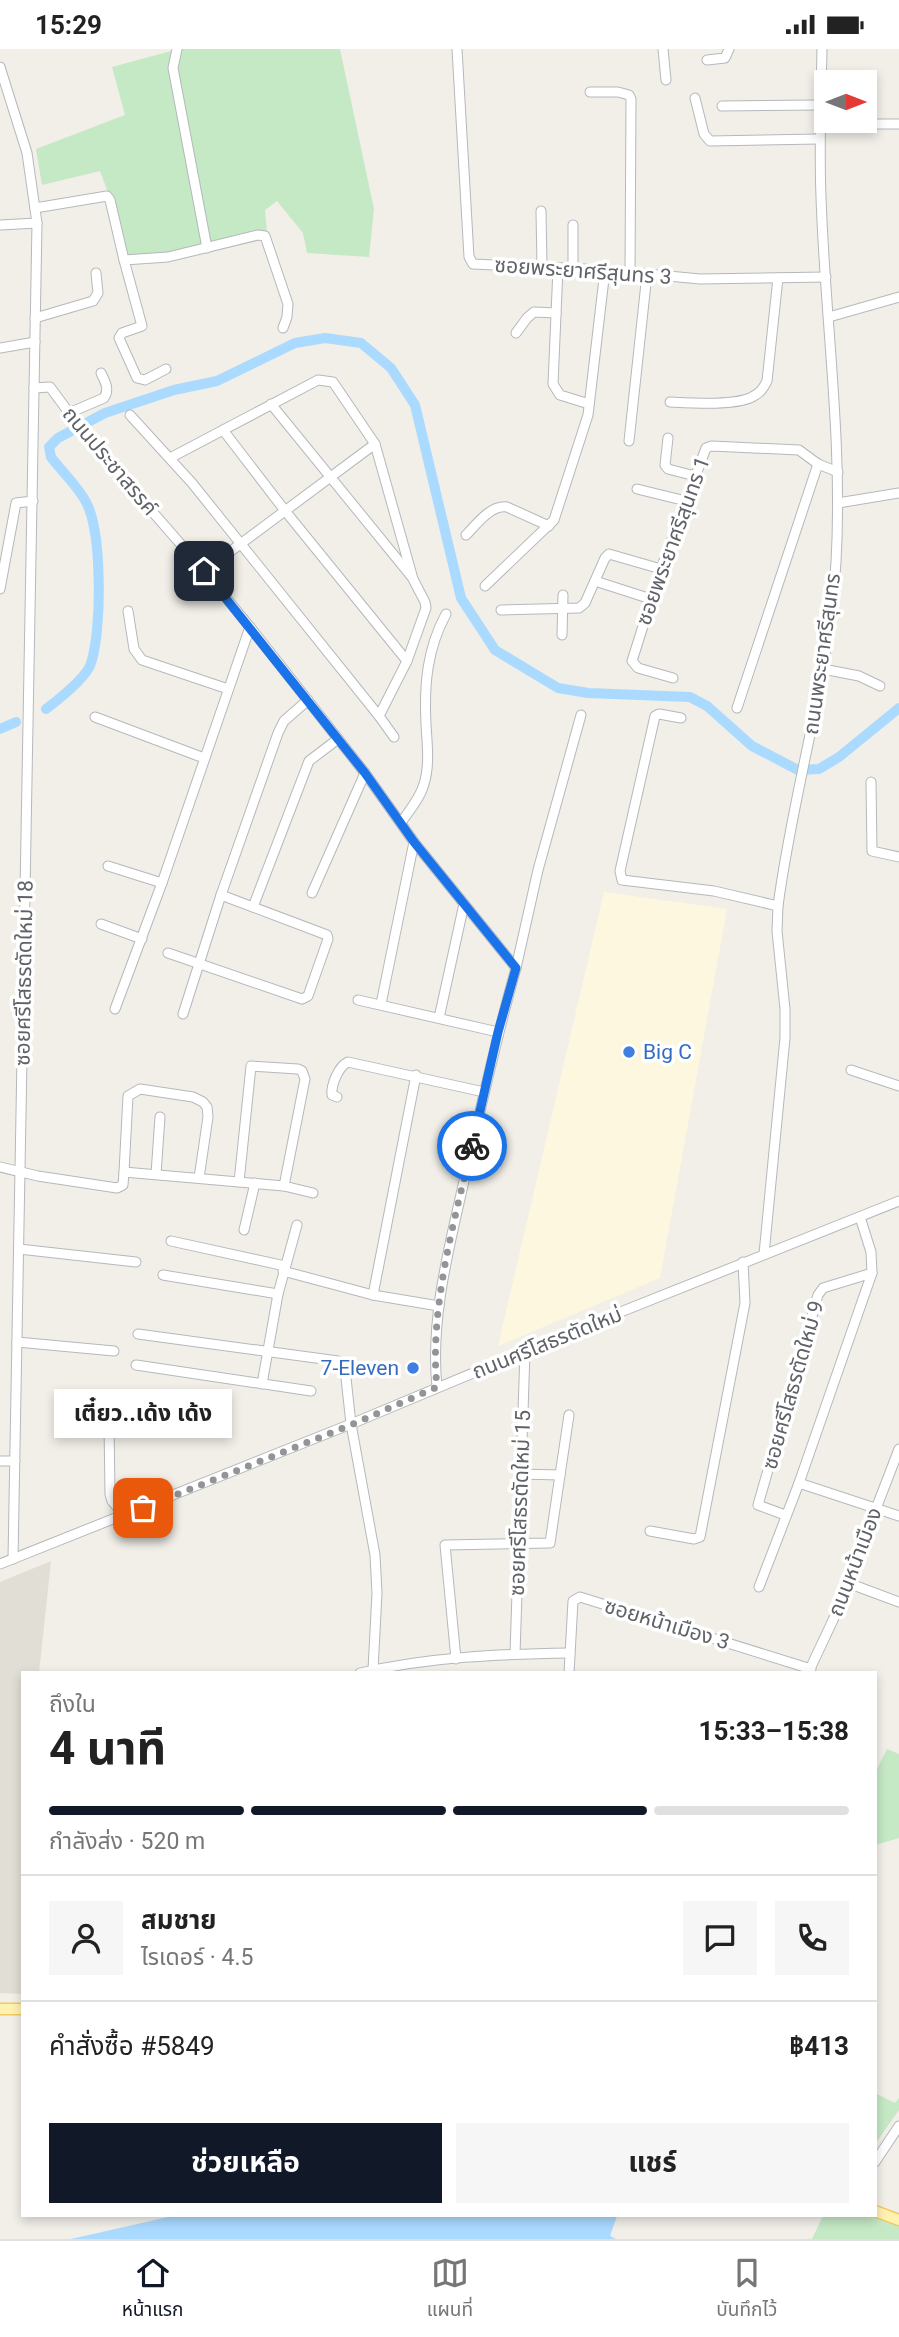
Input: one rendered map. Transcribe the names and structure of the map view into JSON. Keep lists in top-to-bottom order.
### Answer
{
  "streets": {
    "street": [
      "ซอยพระยาศรีสุนทร 3",
      "ถนนประชาสรรค์",
      "ซอยพระยาศรีสุนทร 1",
      "ถนนพระยาศรีสุนทร",
      "ซอยศรีโสธรตัดใหม่ 18",
      "ถนนศรีโสธรตัดใหม่",
      "ซอยศรีโสธรตัดใหม่ 9",
      "ซอยศรีโสธรตัดใหม่ 15",
      "ถนนหน้าเมือง",
      "ซอยหน้าเมือง 3"
    ]
  },
  "crossings": [
    ["ซอยพระยาศรีสุนทร 3", "ถนนพระยาศรีสุนทร"],
    ["ถนนประชาสรรค์", "ซอยศรีโสธรตัดใหม่ 18"],
    ["ซอยพระยาศรีสุนทร 1", "ถนนพระยาศรีสุนทร"],
    ["ถนนพระยาศรีสุนทร", "ถนนศรีโสธรตัดใหม่"],
    ["ซอยศรีโสธรตัดใหม่ 18", "ถนนศรีโสธรตัดใหม่"],
    ["ถนนศรีโสธรตัดใหม่", "ซอยศรีโสธรตัดใหม่ 9"],
    ["ถนนศรีโสธรตัดใหม่", "ซอยศรีโสธรตัดใหม่ 15"],
    ["ถนนหน้าเมือง", "ซอยหน้าเมือง 3"]
  ],
  "places": ["Big C", "7-Eleven", "เตี๋ยว..เด้ง เด้ง"],
  "north": "right",
  "page": {
    "status": "15:29",
    "bubble": "เตี๋ยว..เด้ง เด้ง",
    "heading": ["4 นาที", "ถึงใน", "15:33–15:38"],
    "panel": [
      "สมชาย",
      "ไรเดอร์ · 4.5",
      "คำสั่งซื้อ #5849",
      "฿413"
    ],
    "bar": "กำลังส่ง · 520 m",
    "buttons": ["ช่วยเหลือ", "แชร์"],
    "tabs": ["หน้าแรก", "แผนที่", "บันทึกไว้"]
  }
}
